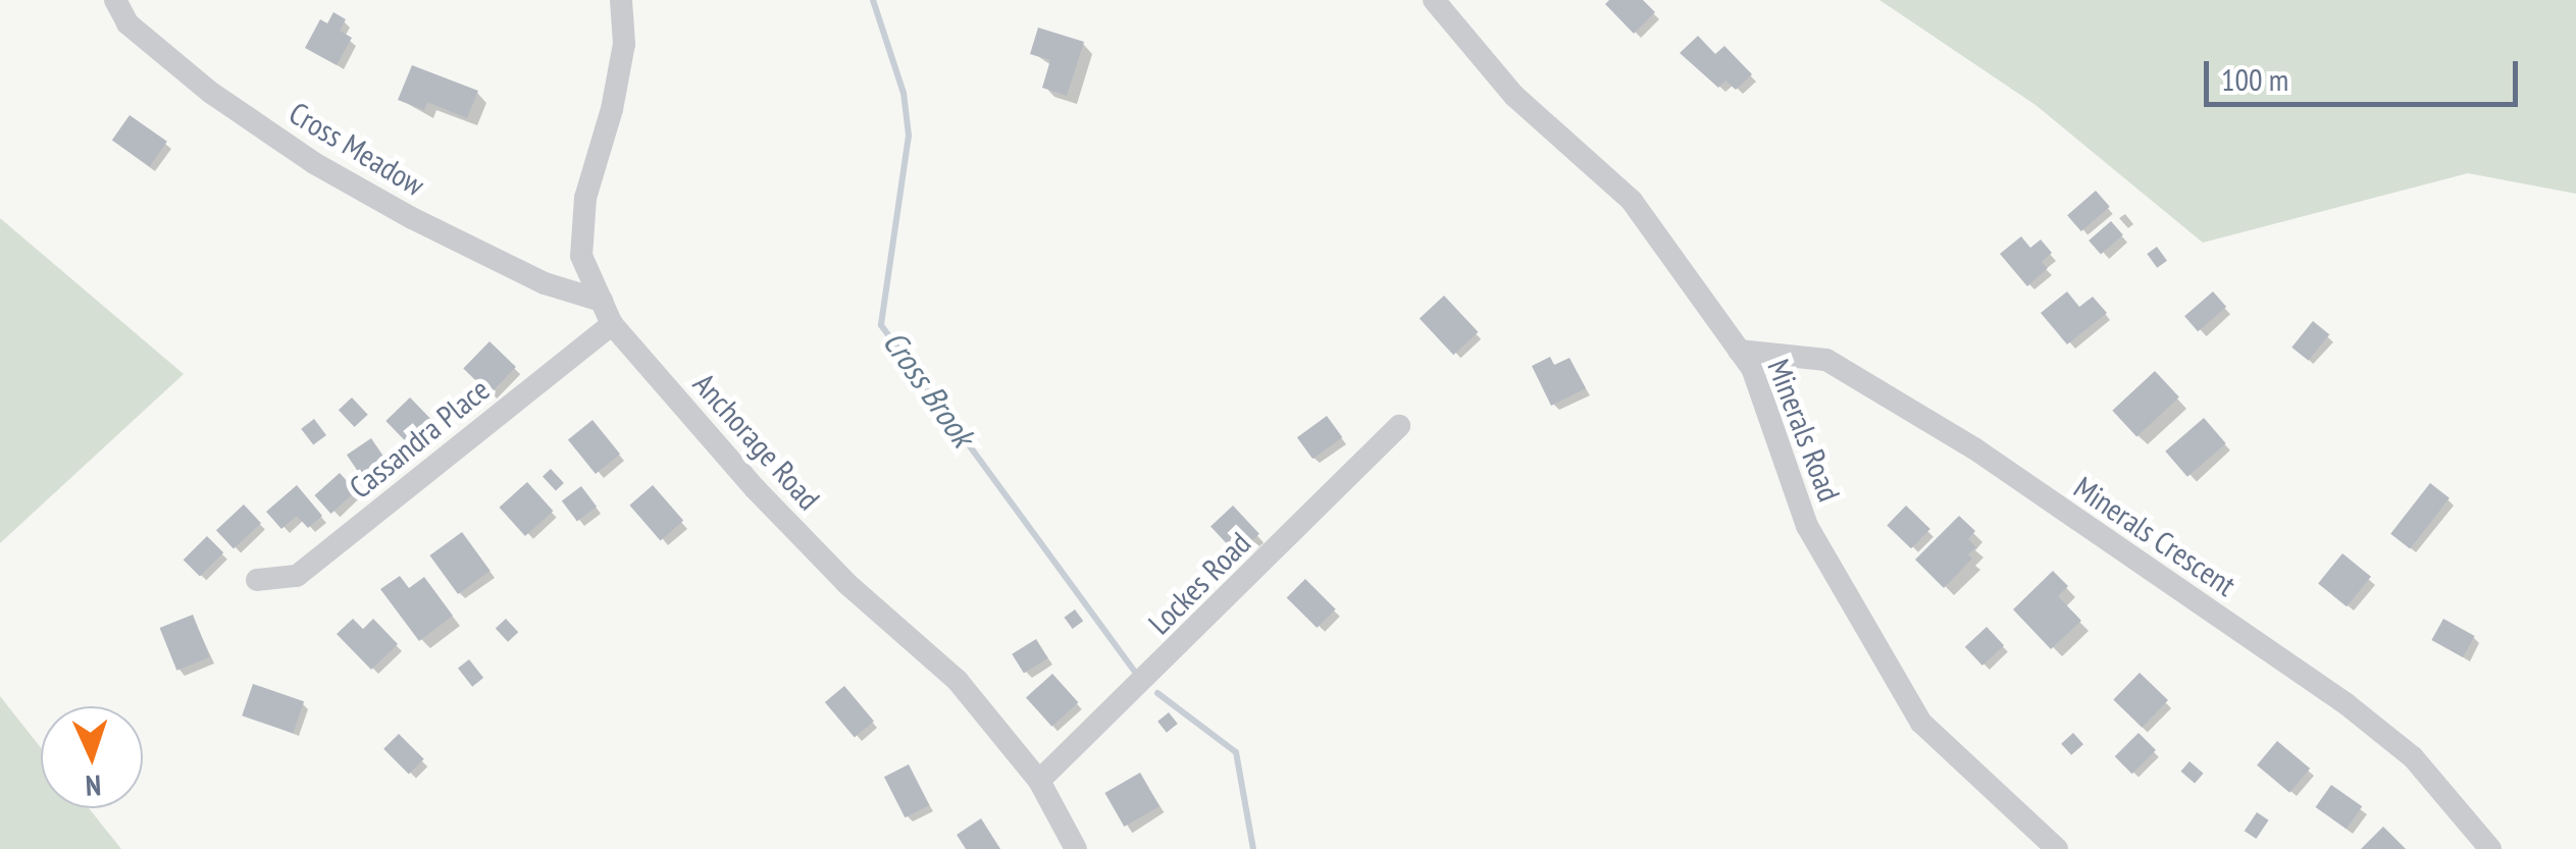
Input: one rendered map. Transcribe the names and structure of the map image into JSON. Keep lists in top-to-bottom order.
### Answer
{
  "streets": {
    "street": [
      "Cross Meadow",
      "Minerals Road",
      "Cassandra Place",
      "Anchorage Road",
      "Minerals Crescent",
      "Lockes Road"
    ]
  },
  "crossings": [
    ["Cross Meadow", "Anchorage Road"],
    ["Minerals Road", "Minerals Crescent"],
    ["Cassandra Place", "Anchorage Road"],
    ["Anchorage Road", "Lockes Road"]
  ],
  "water": ["Cross Brook"],
  "scale_bar": "100 m",
  "north": "bottom"
}
